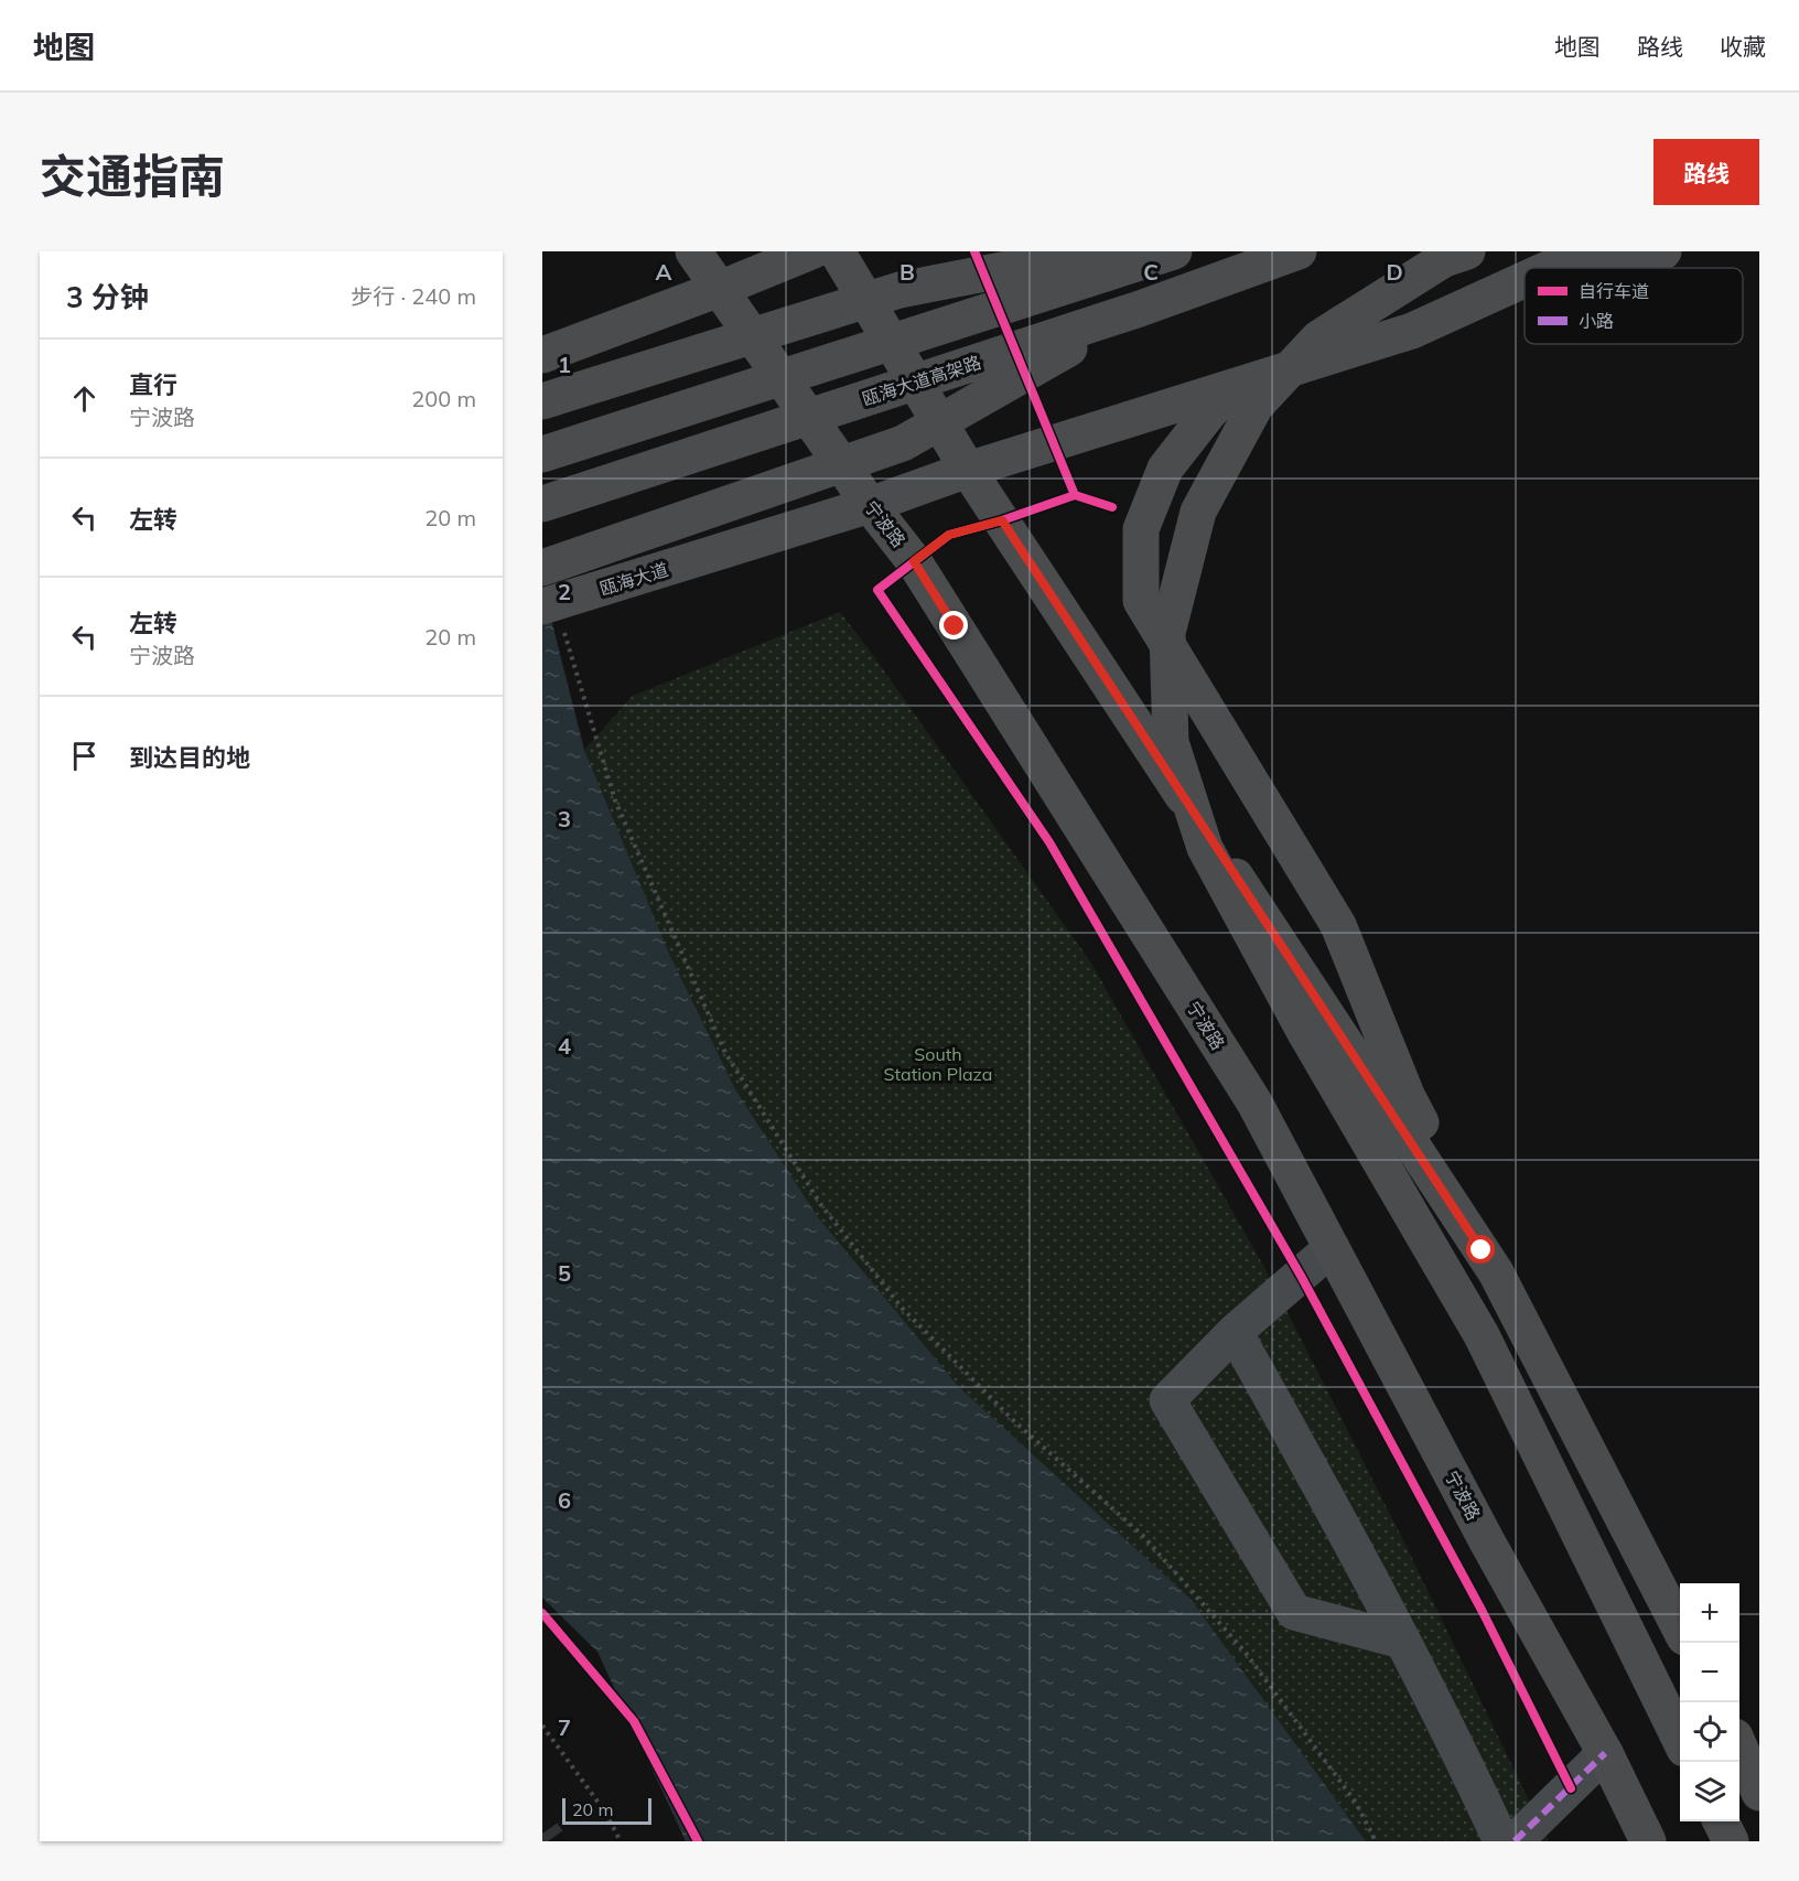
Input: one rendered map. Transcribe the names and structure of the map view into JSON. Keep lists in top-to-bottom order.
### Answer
{
  "streets": {
    "main road": ["瓯海大道高架路", "宁波路", "瓯海大道"]
  },
  "crossings": [
    ["宁波路", "瓯海大道"]
  ],
  "parks": ["South Station Plaza"],
  "legend": ["自行车道", "小路"],
  "scale_bar": "20 m",
  "page": {
    "header": "地图",
    "nav": ["地图", "路线", "收藏"],
    "title": "交通指南",
    "buttons": "路线",
    "heading": ["3 分钟", "步行 · 240 m"],
    "list": [
      ["直行", "宁波路", "200 m"],
      ["左转", "20 m"],
      ["左转", "宁波路", "20 m"],
      "到达目的地"
    ],
    "map_buttons": ["+", "−"],
    "scale": "20 m"
  },
  "grid": {
    "columns": [
      "A",
      "B",
      "C",
      "D"
    ],
    "rows": [
      "1",
      "2",
      "3",
      "4",
      "5",
      "6",
      "7"
    ]
  }
}
